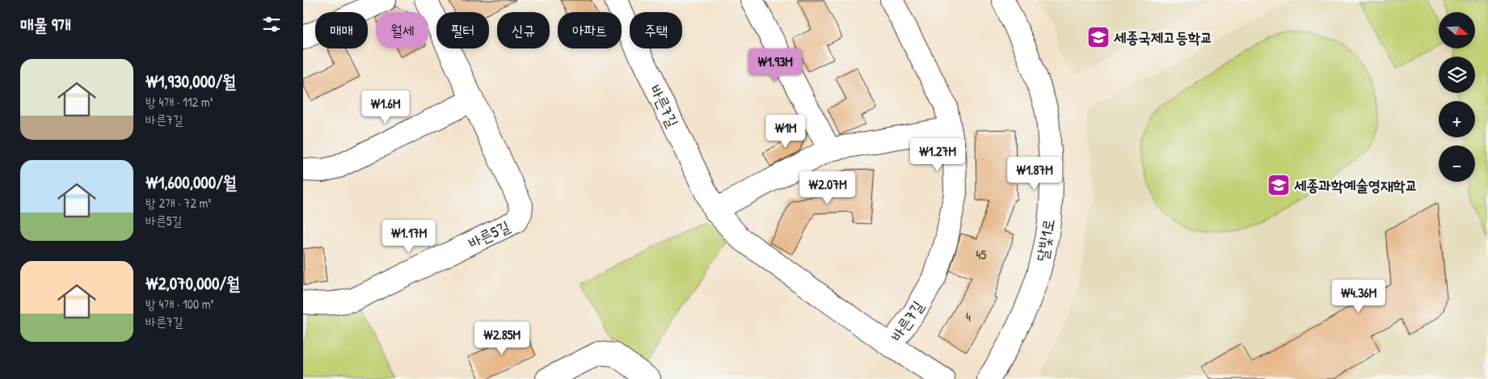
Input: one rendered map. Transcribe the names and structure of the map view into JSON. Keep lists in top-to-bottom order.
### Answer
{
  "streets": {
    "street": ["바른7길", "바른5길", "달빛1로"]
  },
  "places": {
    "school or university": ["세종국제고등학교", "세종과학예술영재학교"]
  },
  "house_numbers": ["45", "4"],
  "north": "right",
  "page": {
    "heading": "매물 9개",
    "map_buttons": ["+", "−"],
    "chip": [
      "매매",
      "월세",
      "필터",
      "신규",
      "아파트",
      "주택"
    ],
    "list": [
      {
        "name": "₩1,930,000/월",
        "note": "방 4개 · 112 m² · 바른7길"
      },
      {
        "name": "₩1,600,000/월",
        "note": "방 2개 · 72 m² · 바른5길"
      },
      {
        "name": "₩2,070,000/월",
        "note": "방 4개 · 100 m² · 바른7길"
      }
    ],
    "price": [
      "₩1.93M",
      "₩1.6M",
      "₩1M",
      "₩1.27M",
      "₩1.87M",
      "₩2.07M",
      "₩1.17M",
      "₩4.36M",
      "₩2.85M"
    ]
  }
}
